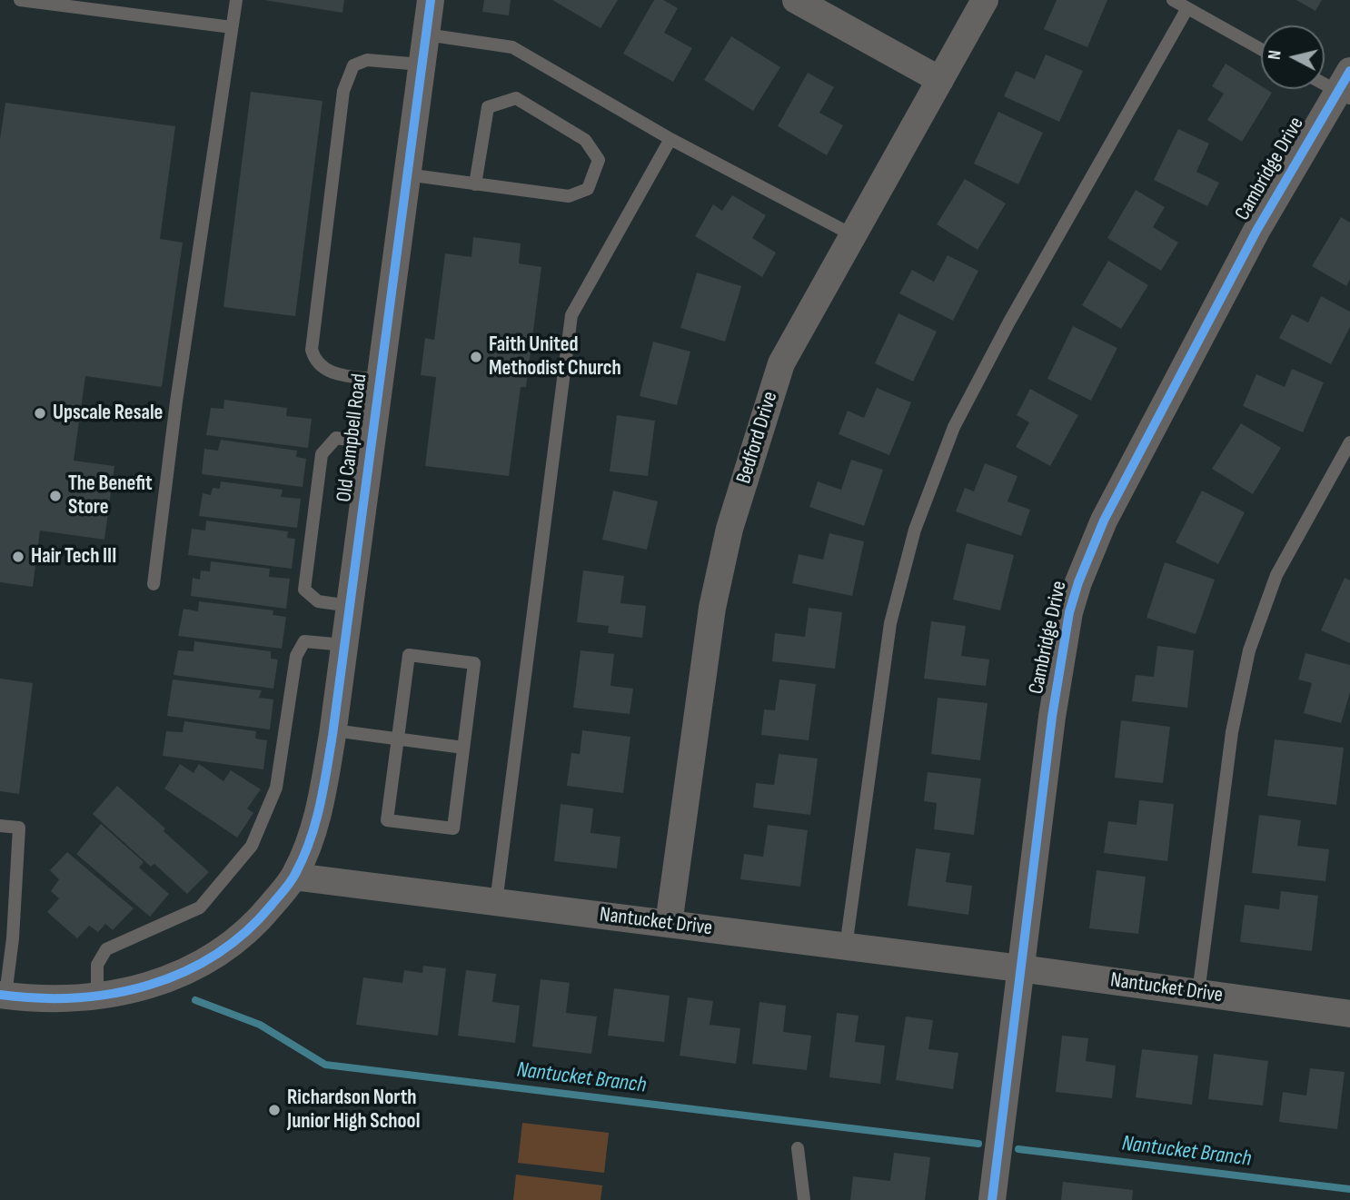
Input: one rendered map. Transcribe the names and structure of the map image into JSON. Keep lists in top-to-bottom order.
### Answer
{
  "streets": {
    "street": [
      "Cambridge Drive",
      "Old Campbell Road",
      "Bedford Drive",
      "Nantucket Drive"
    ]
  },
  "crossings": [
    ["Cambridge Drive", "Nantucket Drive"],
    ["Old Campbell Road", "Nantucket Drive"],
    ["Bedford Drive", "Nantucket Drive"]
  ],
  "water": ["Nantucket Branch"],
  "places": [
    "Faith United Methodist Church",
    "Upscale Resale",
    "The Benefit Store",
    "Hair Tech III",
    "Richardson North Junior High School"
  ],
  "north": "left"
}
